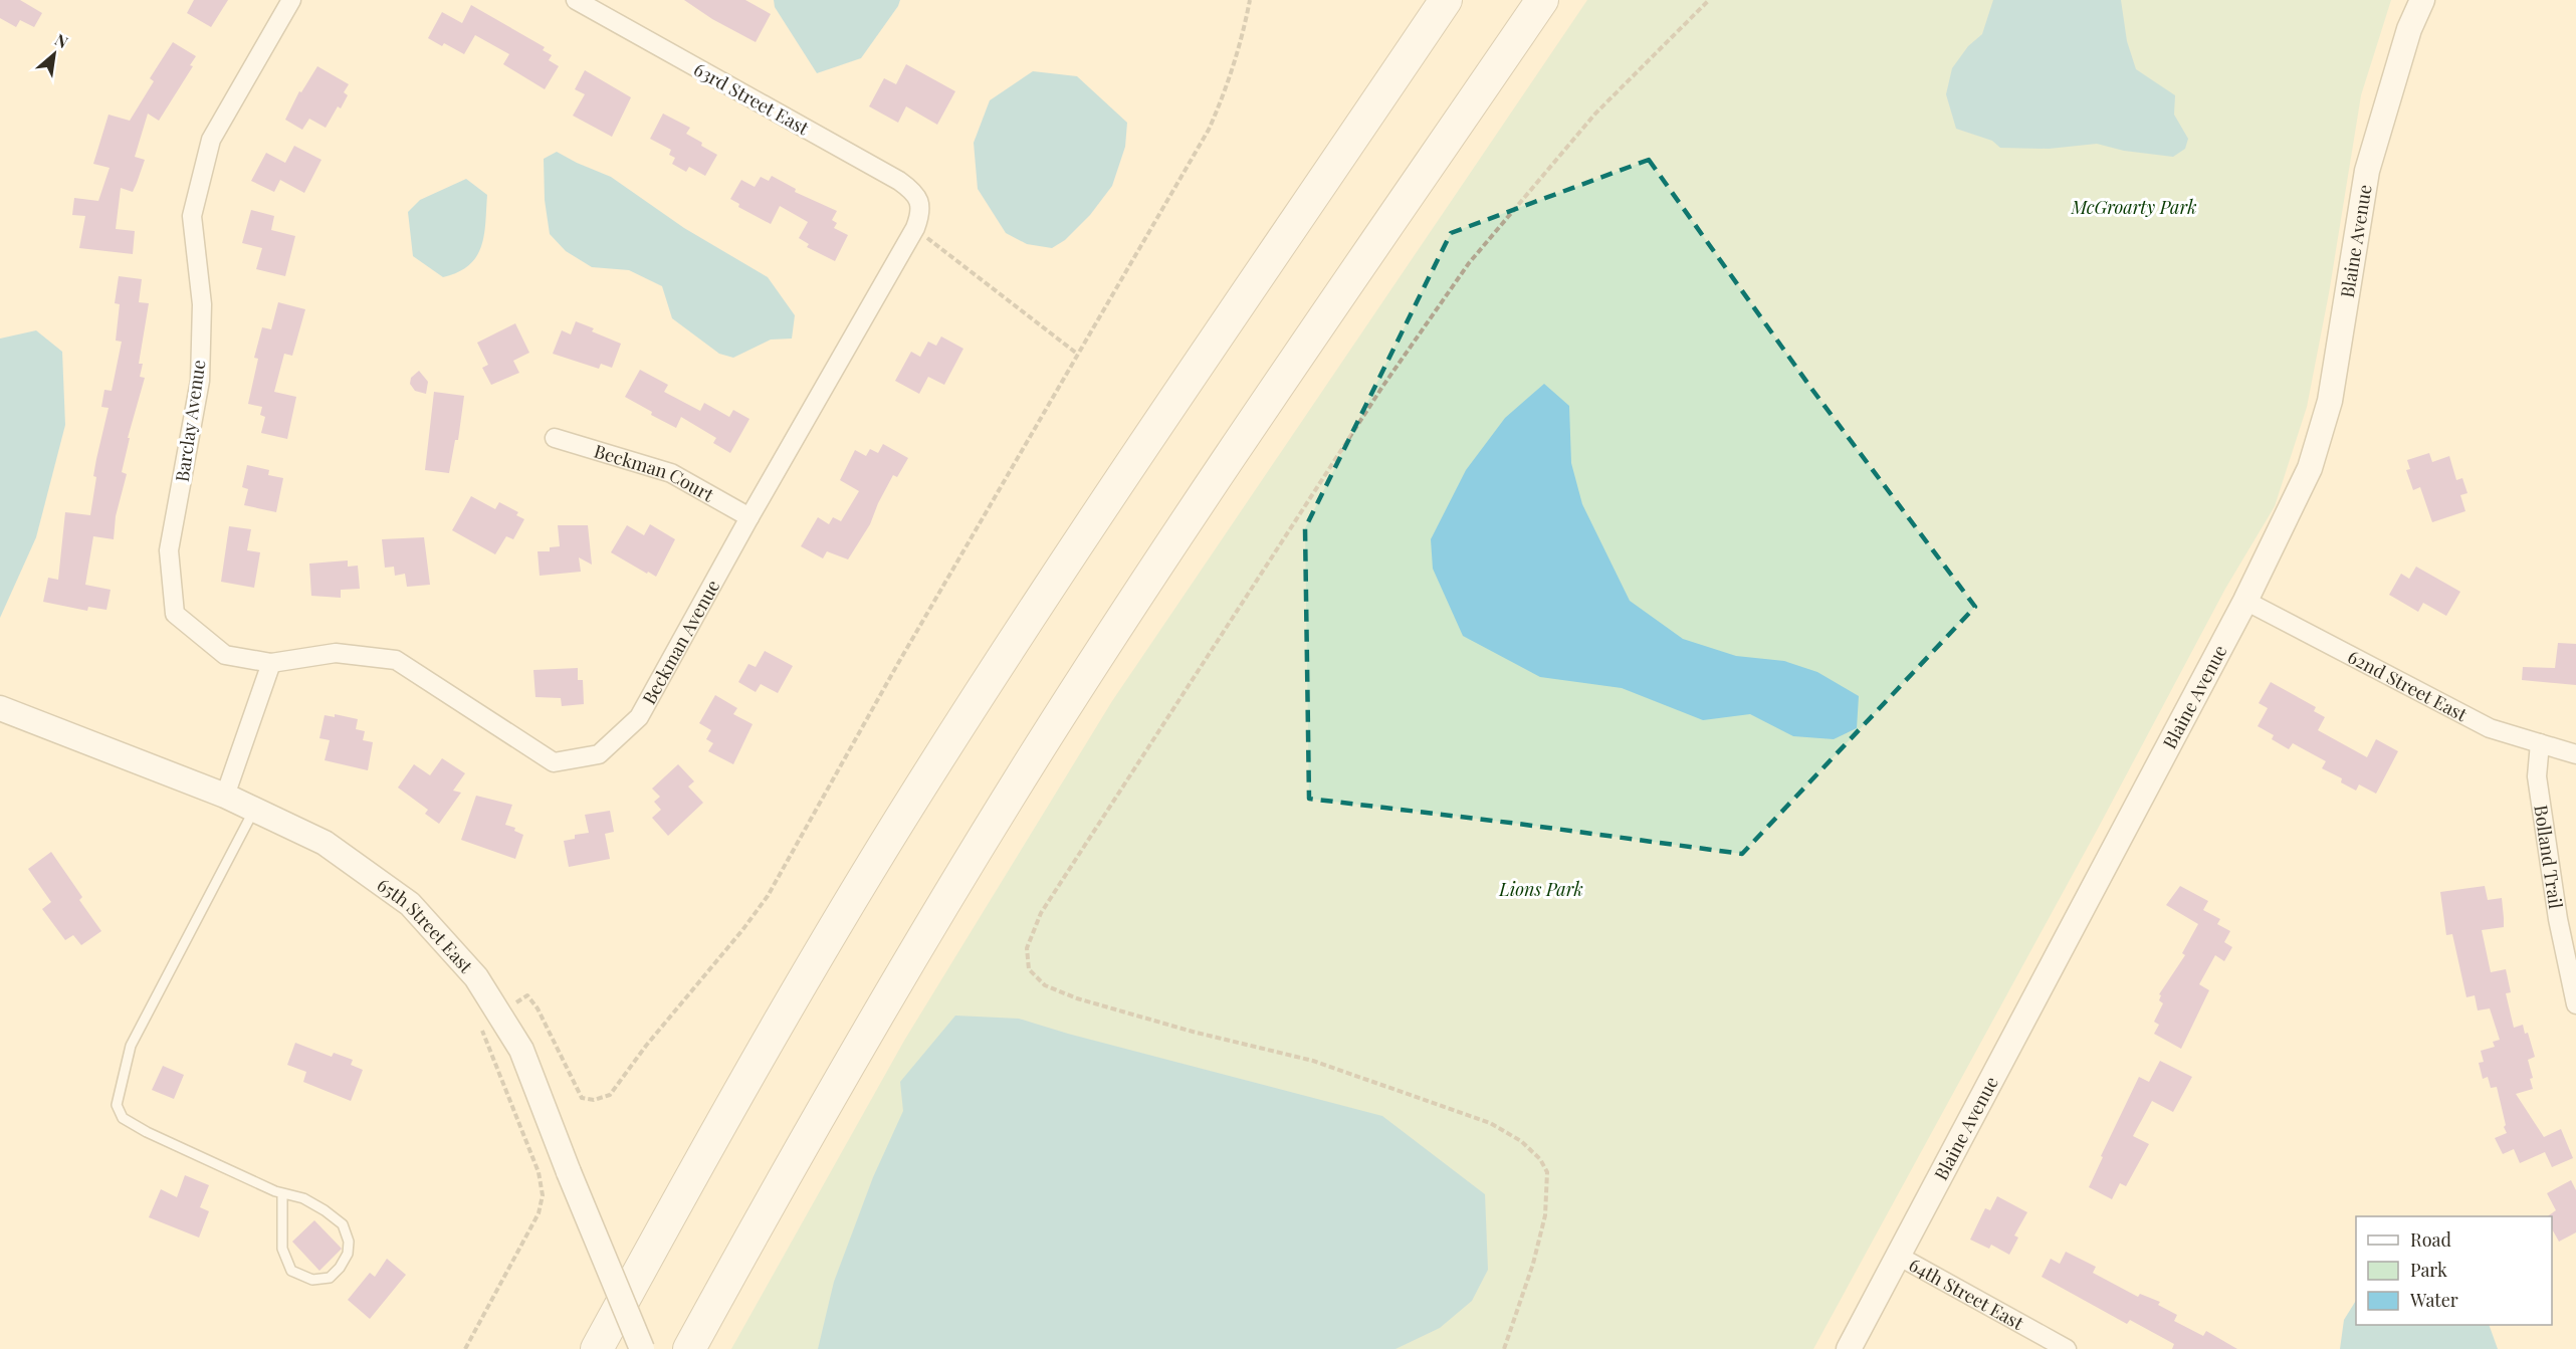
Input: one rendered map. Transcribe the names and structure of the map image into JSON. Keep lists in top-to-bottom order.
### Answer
{
  "streets": {
    "street": [
      "63rd Street East",
      "Blaine Avenue",
      "Barclay Avenue",
      "Beckman Court",
      "Beckman Avenue",
      "62nd Street East",
      "Bolland Trail",
      "65th Street East",
      "64th Street East"
    ]
  },
  "crossings": [
    ["63rd Street East", "Beckman Avenue"],
    ["Blaine Avenue", "62nd Street East"],
    ["Blaine Avenue", "64th Street East"],
    ["Barclay Avenue", "Beckman Avenue"],
    ["Beckman Court", "Beckman Avenue"],
    ["62nd Street East", "Bolland Trail"]
  ],
  "parks": ["McGroarty Park", "Lions Park"],
  "legend": ["Road", "Park", "Water"],
  "north": "top right"
}
